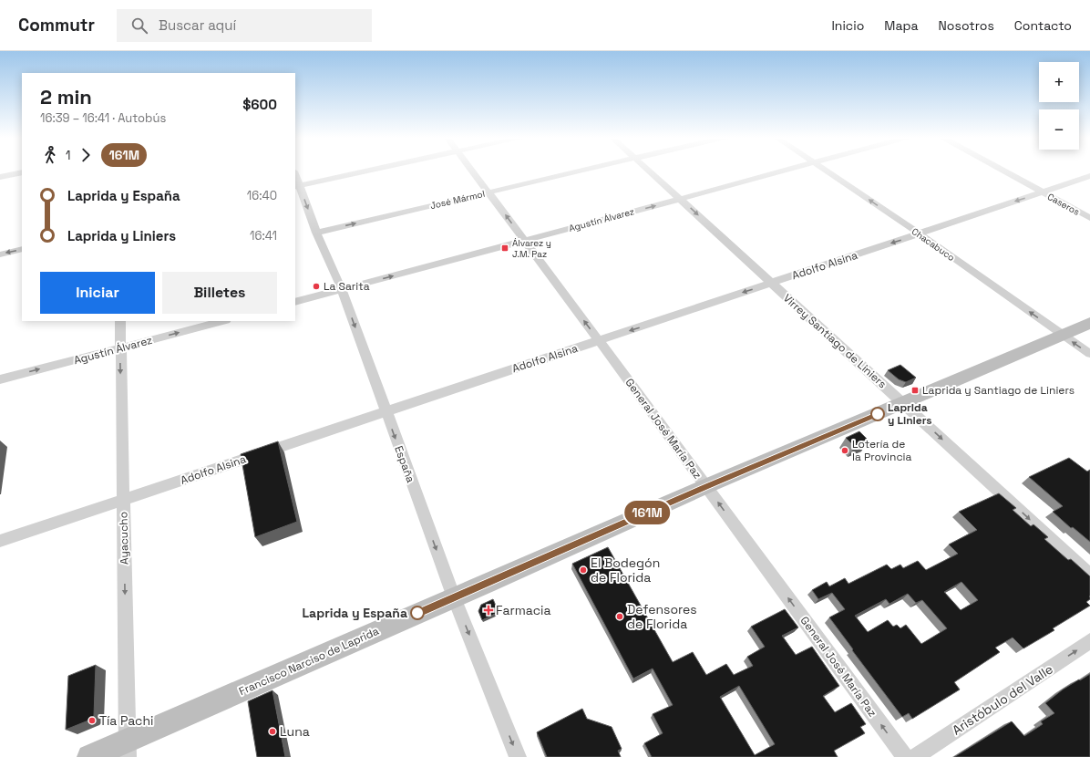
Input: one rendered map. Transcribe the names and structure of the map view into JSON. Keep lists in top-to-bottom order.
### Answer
{
  "streets": {
    "street": [
      "José Mármol",
      "Caseros",
      "Agustín Álvarez",
      "Chacabuco",
      "Adolfo Alsina",
      "Virrey Santiago de Liniers",
      "General José María Paz",
      "España",
      "Ayacucho",
      "Francisco Narciso de Laprida",
      "Aristóbulo del Valle"
    ]
  },
  "crossings": [
    ["José Mármol", "General José María Paz"],
    ["José Mármol", "España"],
    ["Caseros", "Adolfo Alsina"],
    ["Agustín Álvarez", "Virrey Santiago de Liniers"],
    ["Agustín Álvarez", "General José María Paz"],
    ["Agustín Álvarez", "España"],
    ["Agustín Álvarez", "Ayacucho"],
    ["Chacabuco", "Adolfo Alsina"],
    ["Chacabuco", "Francisco Narciso de Laprida"],
    ["Adolfo Alsina", "Virrey Santiago de Liniers"],
    ["Adolfo Alsina", "General José María Paz"],
    ["Adolfo Alsina", "España"],
    ["Adolfo Alsina", "Ayacucho"],
    ["Virrey Santiago de Liniers", "Francisco Narciso de Laprida"],
    ["General José María Paz", "Francisco Narciso de Laprida"],
    ["España", "Francisco Narciso de Laprida"],
    ["Ayacucho", "Francisco Narciso de Laprida"]
  ],
  "one_way": [
    "Agustín Álvarez",
    "Chacabuco",
    "Adolfo Alsina",
    "Virrey Santiago de Liniers",
    "General José María Paz",
    "España",
    "Ayacucho",
    "Aristóbulo del Valle"
  ],
  "places": {
    "transit": ["Álvarez y J.M. Paz", "Laprida y Santiago de Liniers"],
    "other": [
      "La Sarita",
      "Laprida y Liniers",
      "Lotería de la Provincia",
      "El Bodegón de Florida",
      "Laprida y España",
      "Defensores de Florida",
      "Tía Pachi",
      "Luna"
    ],
    "health": ["Farmacia"]
  },
  "lines": ["bus line 161M"],
  "page": {
    "header": "Commutr",
    "search": "Buscar aquí",
    "nav": [
      "Inicio",
      "Mapa",
      "Nosotros",
      "Contacto"
    ],
    "on_map": "161M",
    "map_buttons": ["+", "−"],
    "heading": ["2 min", "16:39 – 16:41 · Autobús", "$600"],
    "legs": ["1", "161M"],
    "list": [
      {
        "name": "Laprida y España",
        "value": "16:40"
      },
      {
        "name": "Laprida y Liniers",
        "value": "16:41"
      }
    ],
    "buttons": ["Iniciar", "Billetes"]
  }
}
